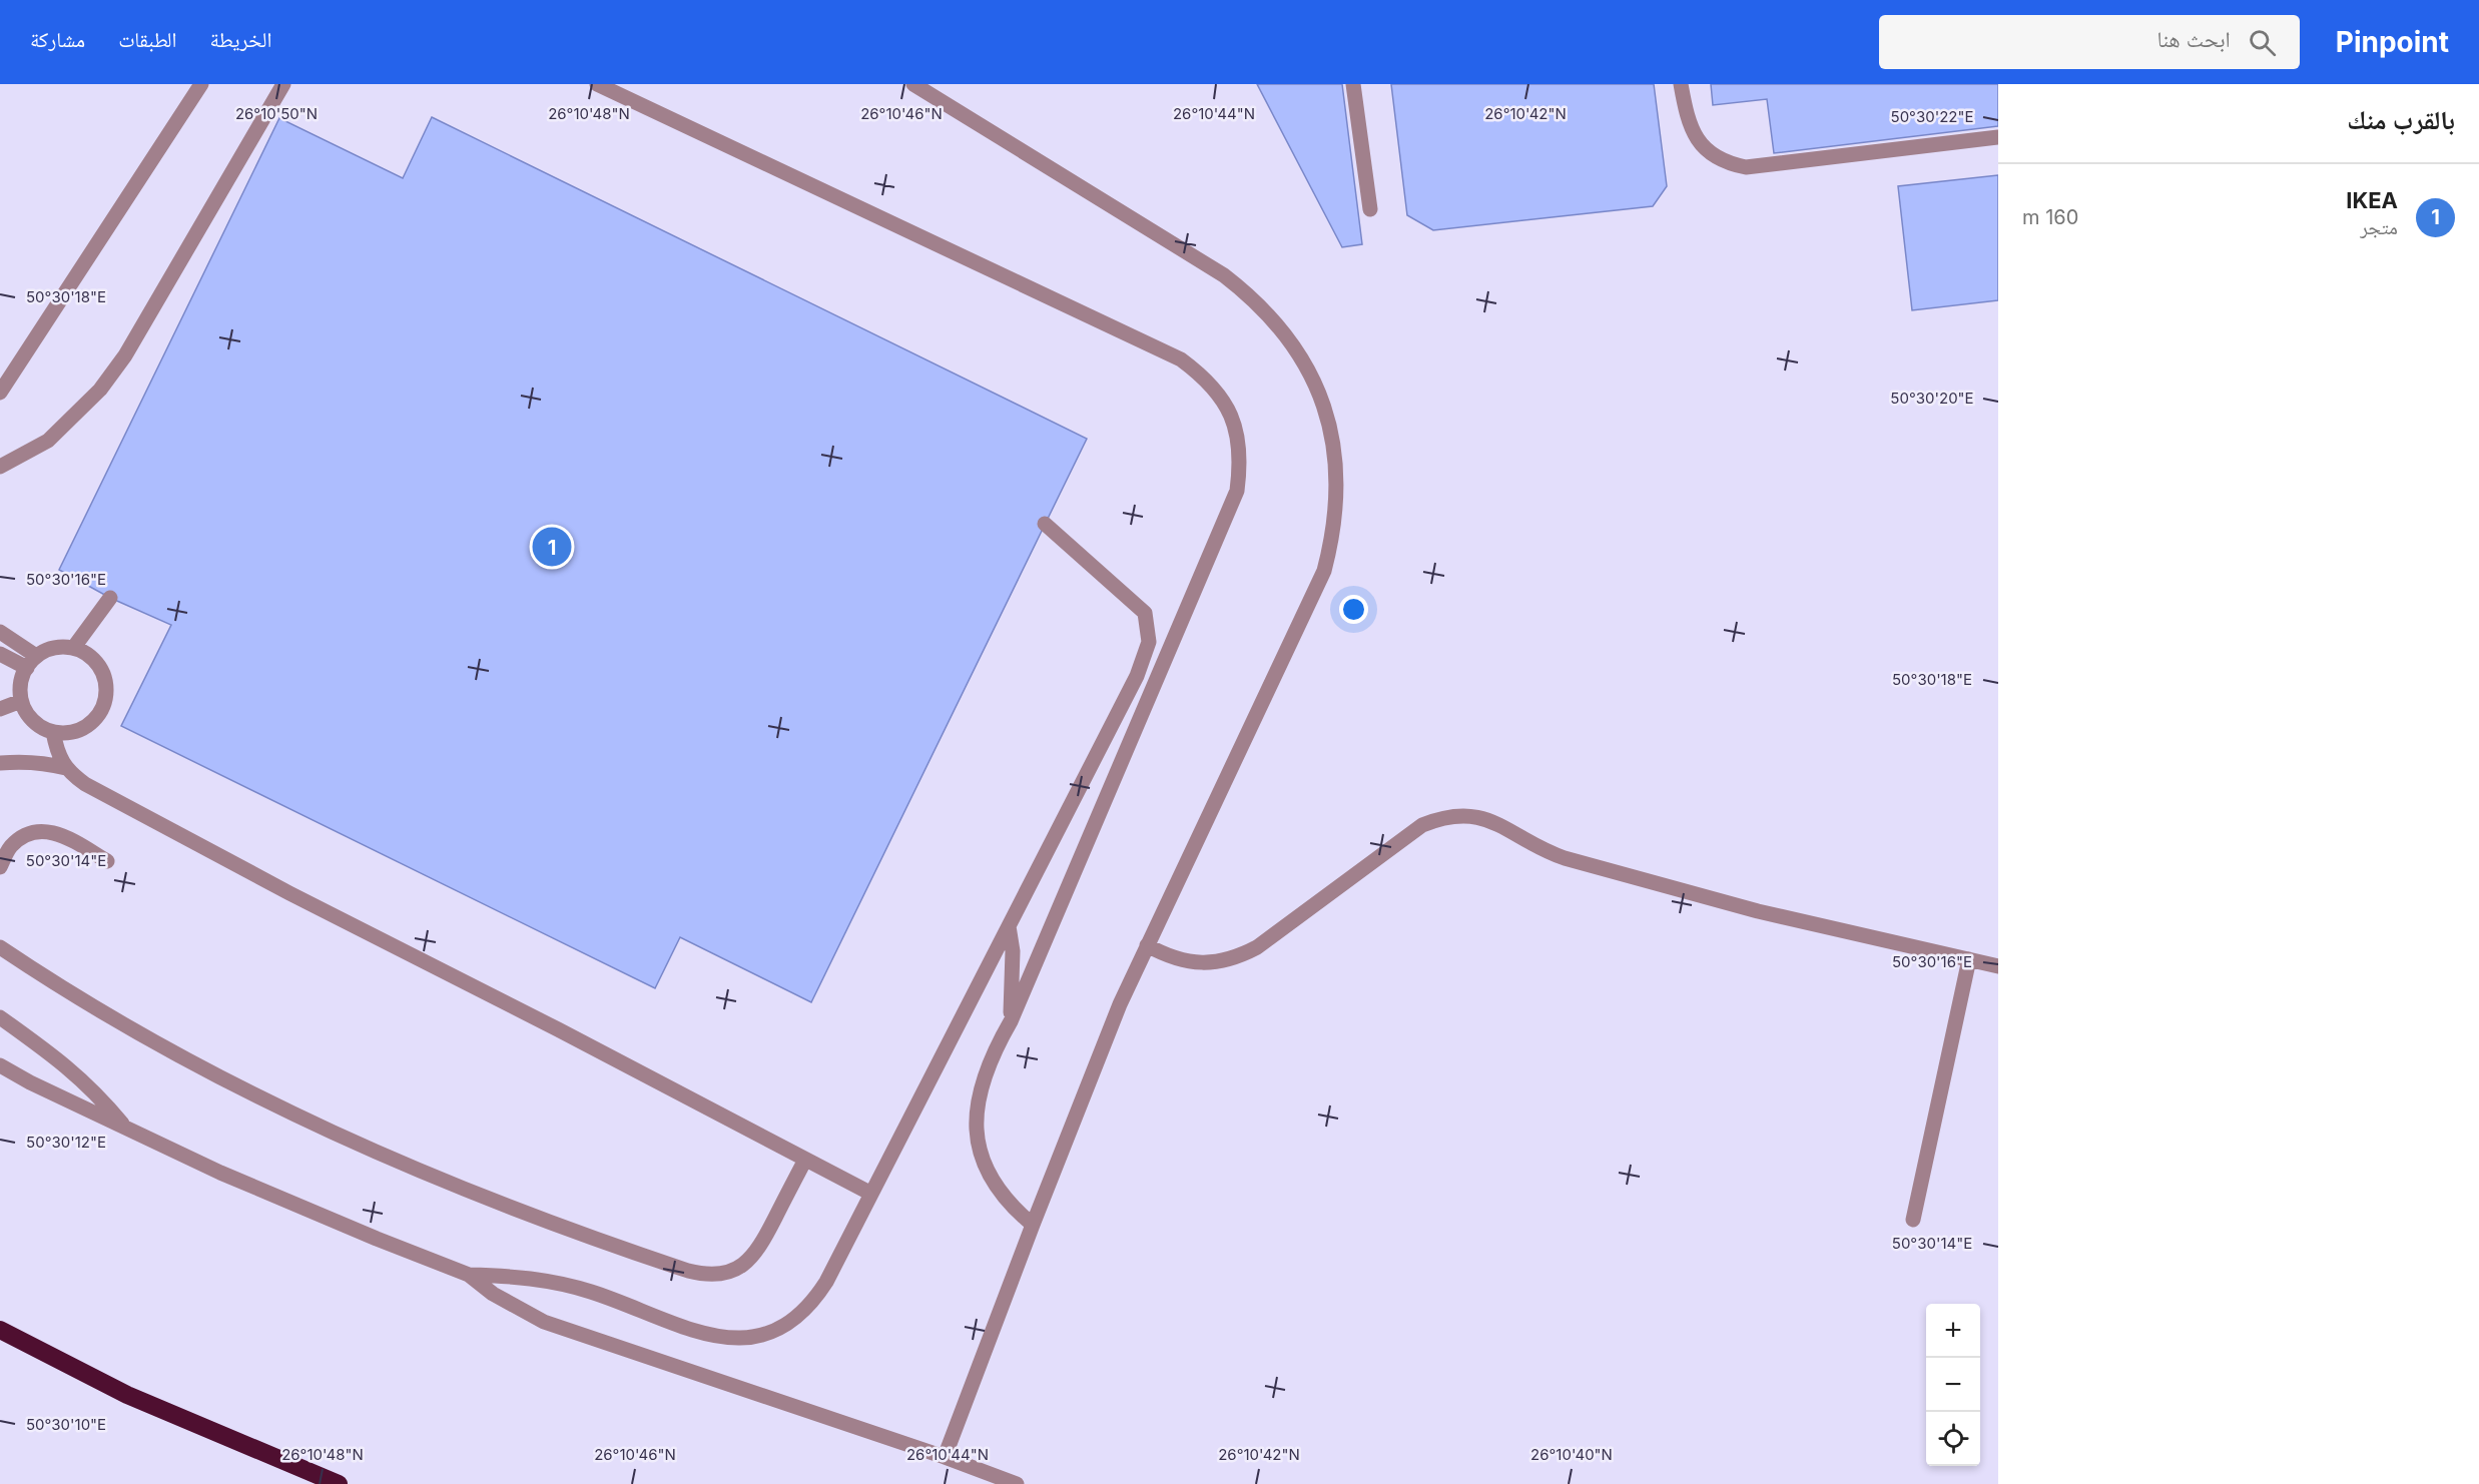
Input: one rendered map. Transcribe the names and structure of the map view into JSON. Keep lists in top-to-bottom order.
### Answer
{
  "page": {
    "header": "Pinpoint",
    "search": "ابحث هنا",
    "nav": ["الخريطة", "الطبقات", "مشاركة"],
    "heading": "بالقرب منك",
    "list": [
      {
        "mark": "1",
        "name": "IKEA",
        "note": "متجر",
        "value": "160 m"
      }
    ],
    "pins": "1",
    "map_buttons": ["+", "−"]
  },
  "coordinates": [
    "26°10'50\"N",
    "26°10'48\"N",
    "26°10'46\"N",
    "26°10'44\"N",
    "26°10'42\"N",
    "50°30'22\"E",
    "50°30'18\"E",
    "50°30'20\"E",
    "50°30'16\"E",
    "50°30'14\"E",
    "50°30'12\"E",
    "50°30'10\"E",
    "26°10'40\"N"
  ]
}
